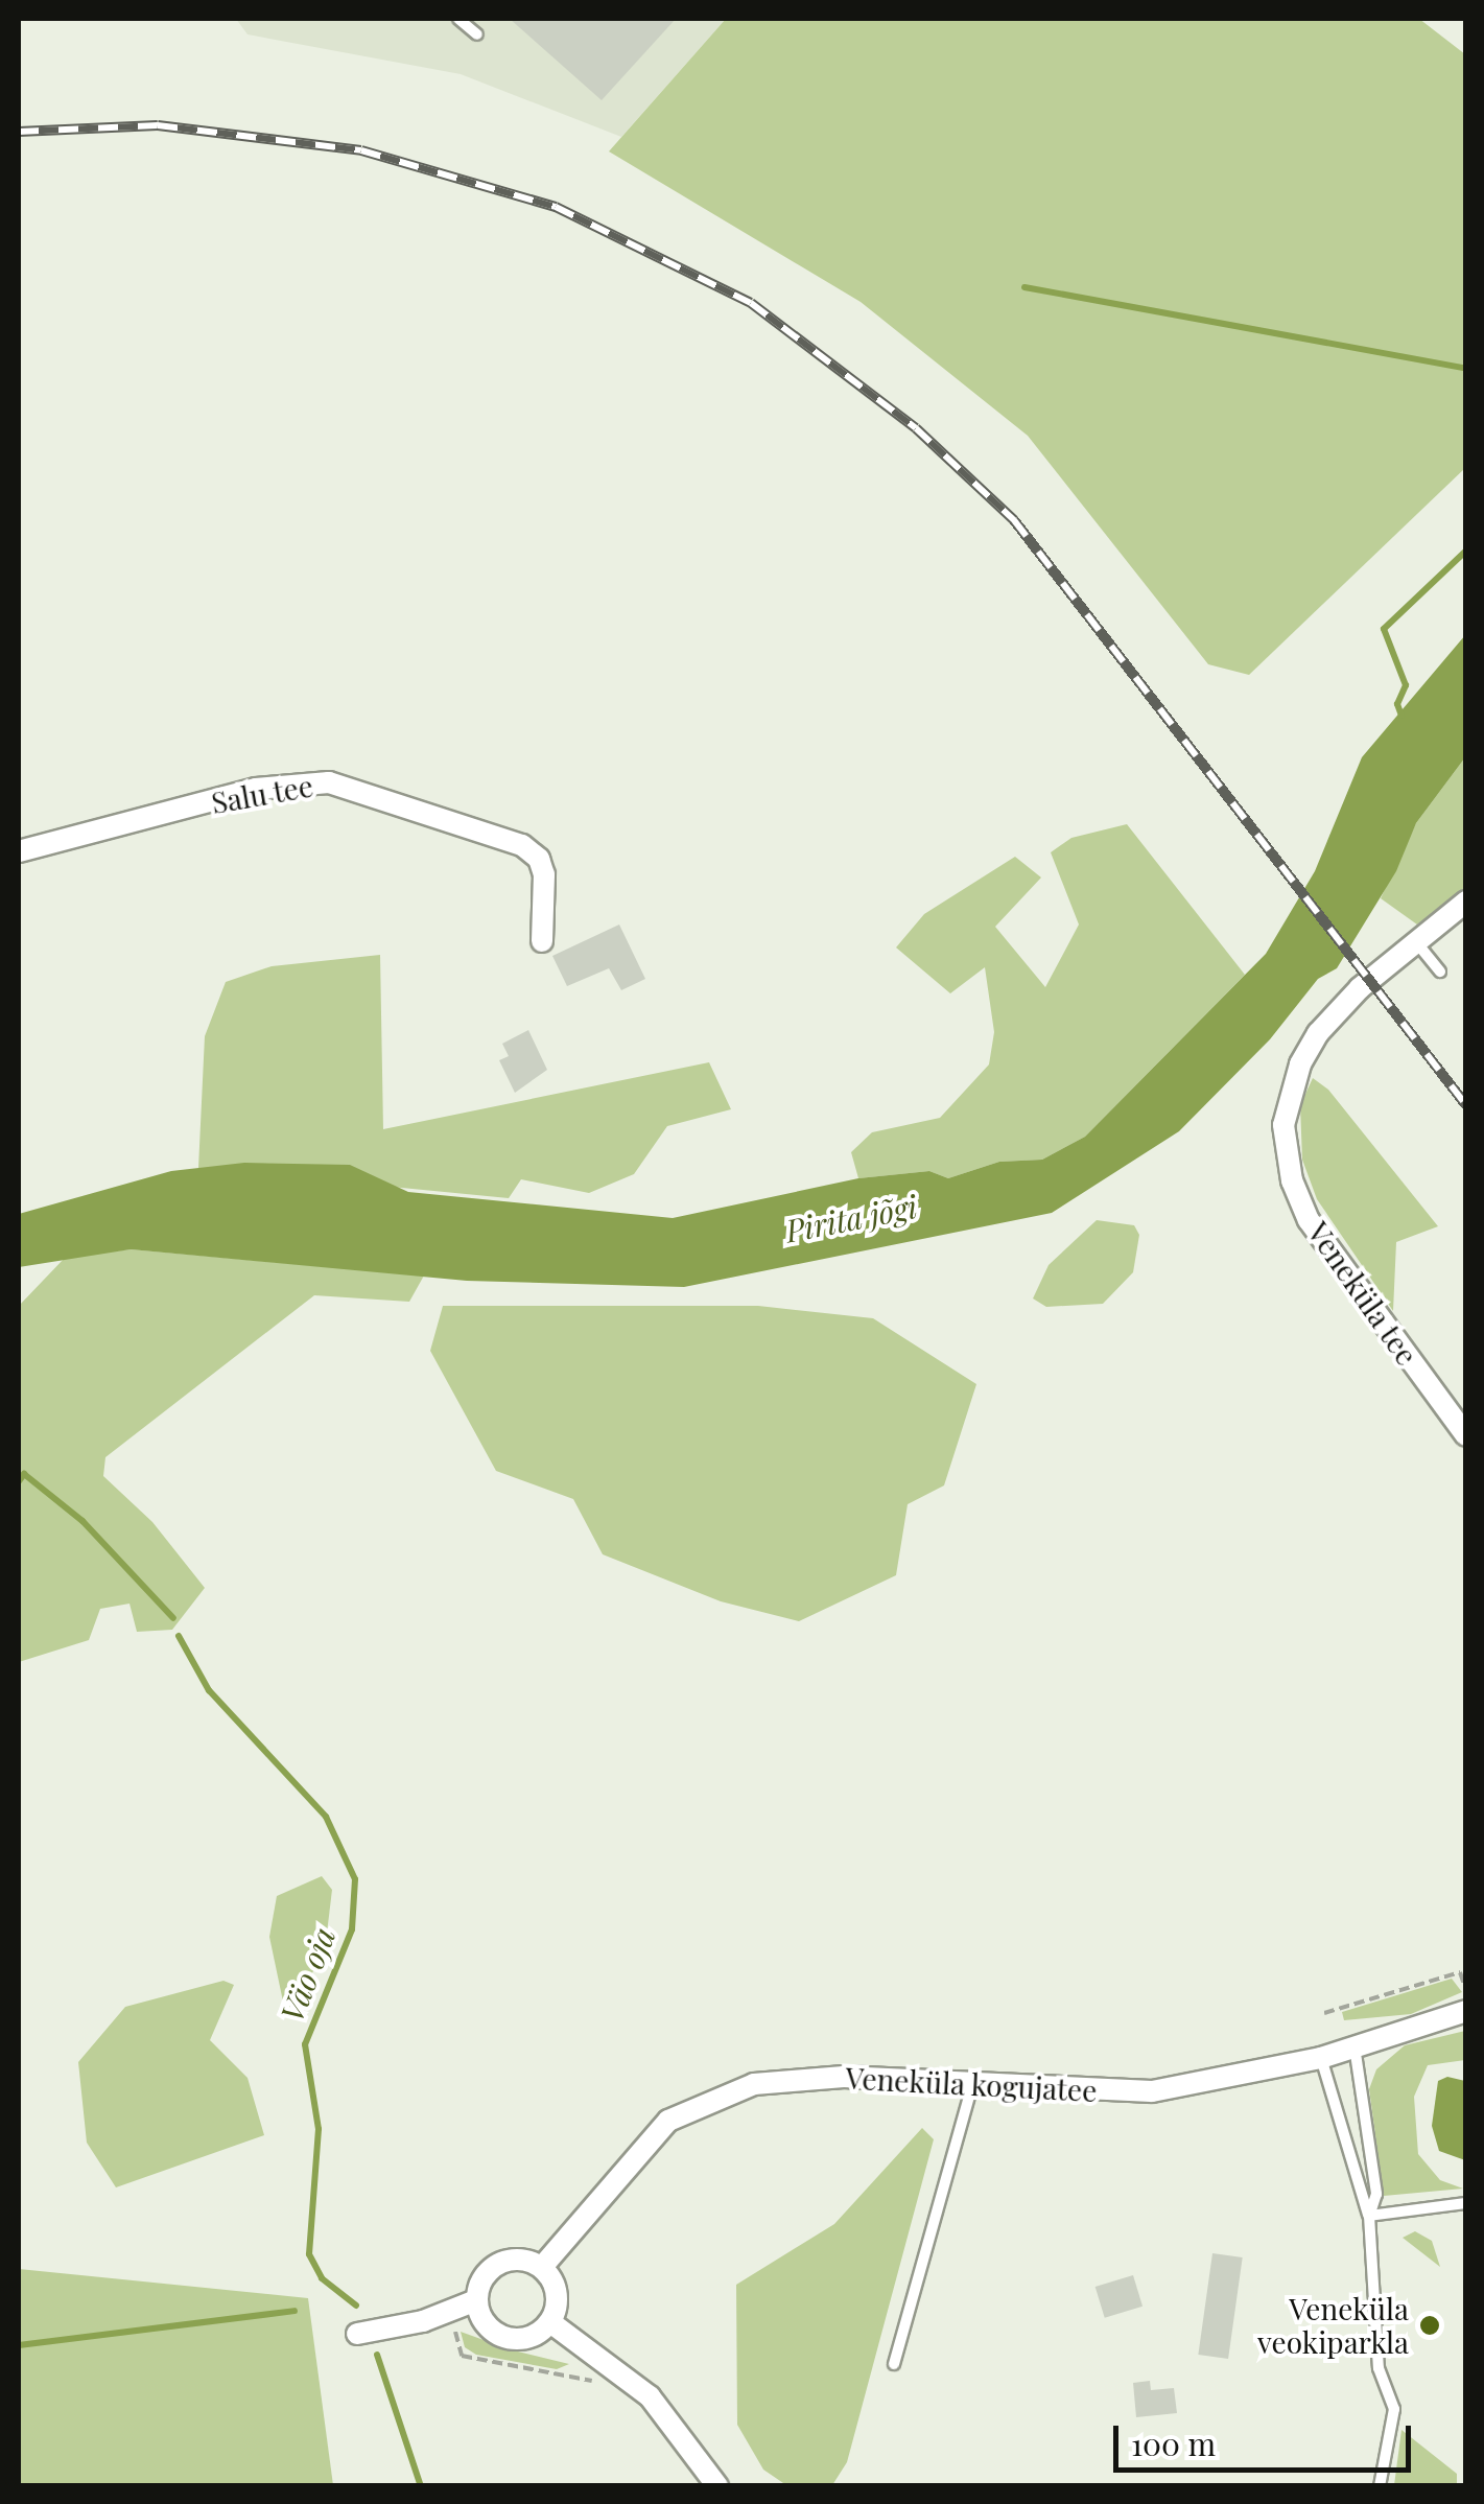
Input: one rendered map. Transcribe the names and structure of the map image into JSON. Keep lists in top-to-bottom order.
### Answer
{
  "streets": {
    "street": ["Salu tee", "Veneküla tee", "Veneküla kogujatee"]
  },
  "water": ["Pirita jõgi", "Väo oja"],
  "places": ["Veneküla veokiparkla"],
  "scale_bar": "100 m"
}
